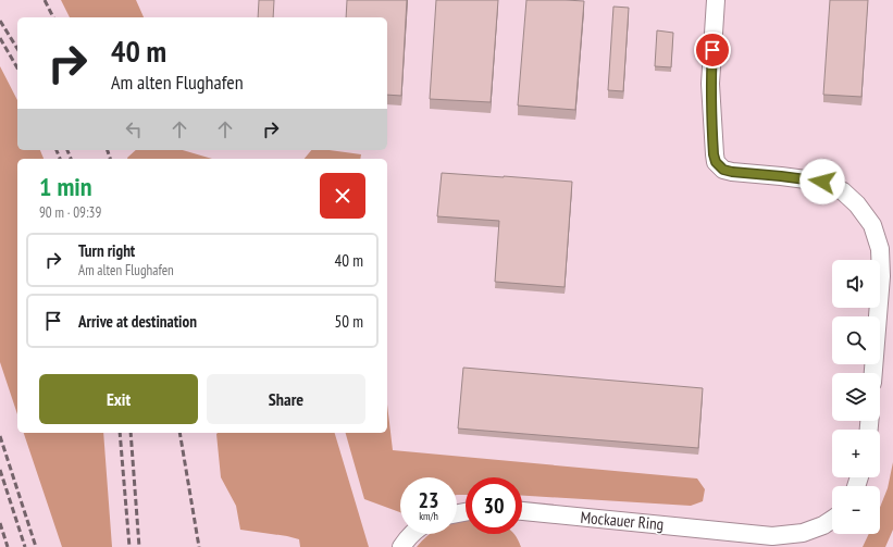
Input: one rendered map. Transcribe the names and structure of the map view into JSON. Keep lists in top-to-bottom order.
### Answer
{
  "streets": {
    "street": ["Mockauer Ring"]
  },
  "page": {
    "turn": ["40 m", "Am alten Flughafen"],
    "heading": ["1 min", "90 m · 09:39"],
    "list": [
      {
        "name": "Turn right",
        "note": "Am alten Flughafen",
        "value": "40 m"
      },
      {
        "name": "Arrive at destination",
        "value": "50 m"
      }
    ],
    "map_buttons": ["+", "−"],
    "buttons": ["Exit", "Share"],
    "speed": "23 km/h",
    "limit": "30"
  }
}
